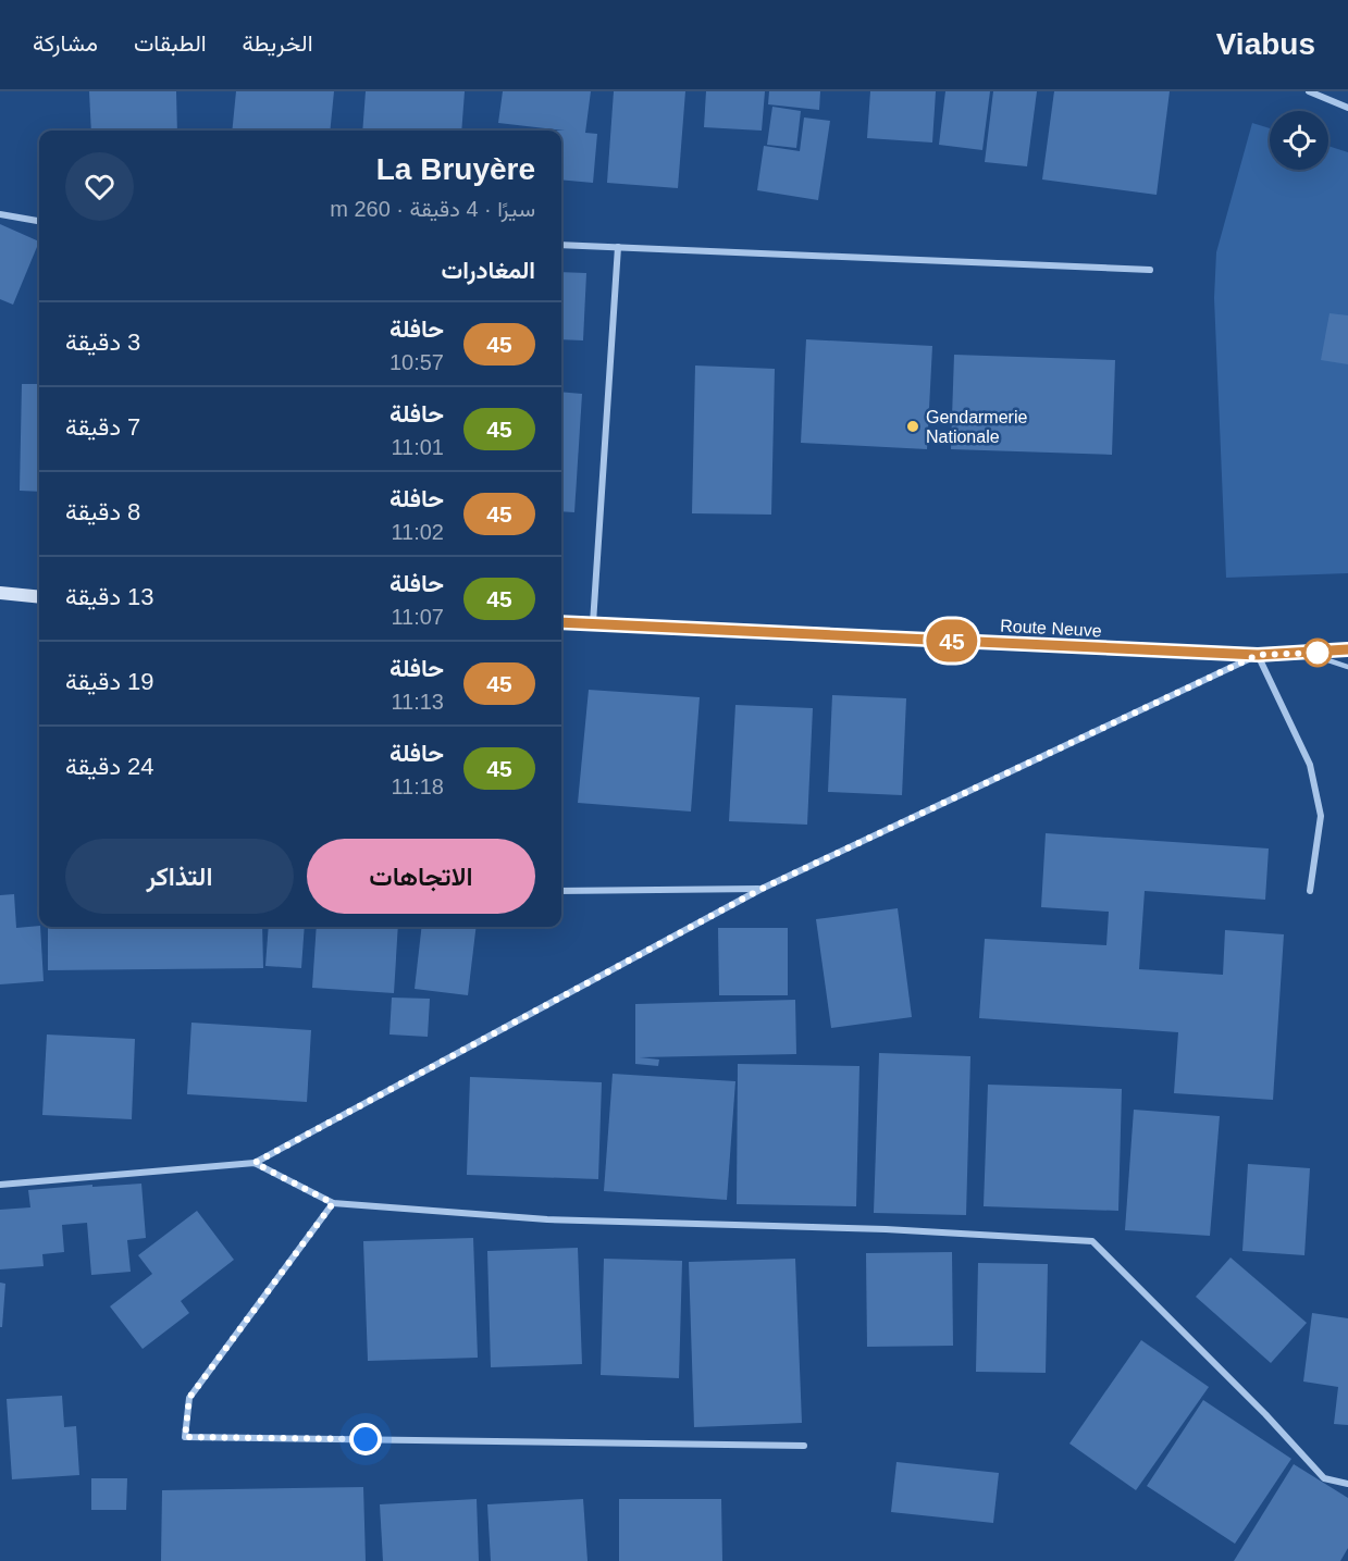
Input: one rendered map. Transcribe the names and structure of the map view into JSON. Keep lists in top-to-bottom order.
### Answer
{
  "streets": {
    "main road": ["Route Neuve"]
  },
  "places": ["Gendarmerie Nationale"],
  "lines": ["bus line 45"],
  "page": {
    "header": "Viabus",
    "nav": ["الخريطة", "الطبقات", "مشاركة"],
    "on_map": "45",
    "heading": [
      ["La Bruyère", "سيرًا · 4 دقيقة · 260 m"],
      "المغادرات"
    ],
    "list": [
      {
        "mark": "45",
        "name": "حافلة",
        "note": "10:57",
        "value": "3 دقيقة"
      },
      {
        "mark": "45",
        "name": "حافلة",
        "note": "11:01",
        "value": "7 دقيقة"
      },
      {
        "mark": "45",
        "name": "حافلة",
        "note": "11:02",
        "value": "8 دقيقة"
      },
      {
        "mark": "45",
        "name": "حافلة",
        "note": "11:07",
        "value": "13 دقيقة"
      },
      {
        "mark": "45",
        "name": "حافلة",
        "note": "11:13",
        "value": "19 دقيقة"
      },
      {
        "mark": "45",
        "name": "حافلة",
        "note": "11:18",
        "value": "24 دقيقة"
      }
    ],
    "buttons": ["الاتجاهات", "التذاكر"]
  }
}
